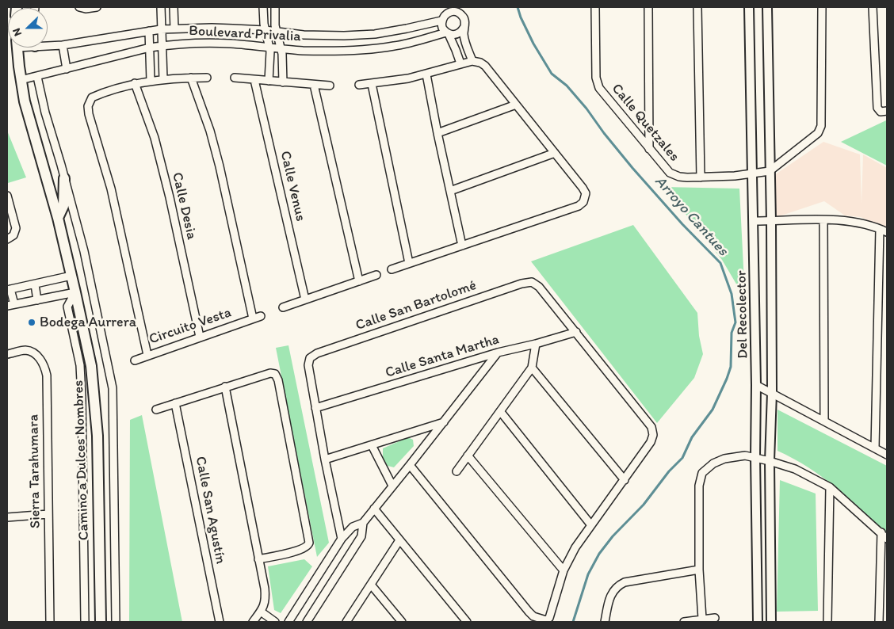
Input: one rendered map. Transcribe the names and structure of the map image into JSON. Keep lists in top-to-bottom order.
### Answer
{
  "streets": {
    "main road": ["Camino a Dulces Nombres"],
    "street": [
      "Boulevard Privalia",
      "Calle Quetzales",
      "Calle Venus",
      "Calle Desia",
      "Calle San Bartolomé",
      "Del Recolector",
      "Circuito Vesta",
      "Calle Santa Martha",
      "Sierra Tarahumara",
      "Calle San Agustín"
    ]
  },
  "crossings": [
    ["Boulevard Privalia", "Camino a Dulces Nombres"],
    ["Calle Quetzales", "Del Recolector"],
    ["Calle Desia", "Circuito Vesta"],
    ["Calle San Bartolomé", "Calle Santa Martha"]
  ],
  "water": ["Arroyo Cantues"],
  "places": ["Bodega Aurrera"],
  "north": "left"
}
